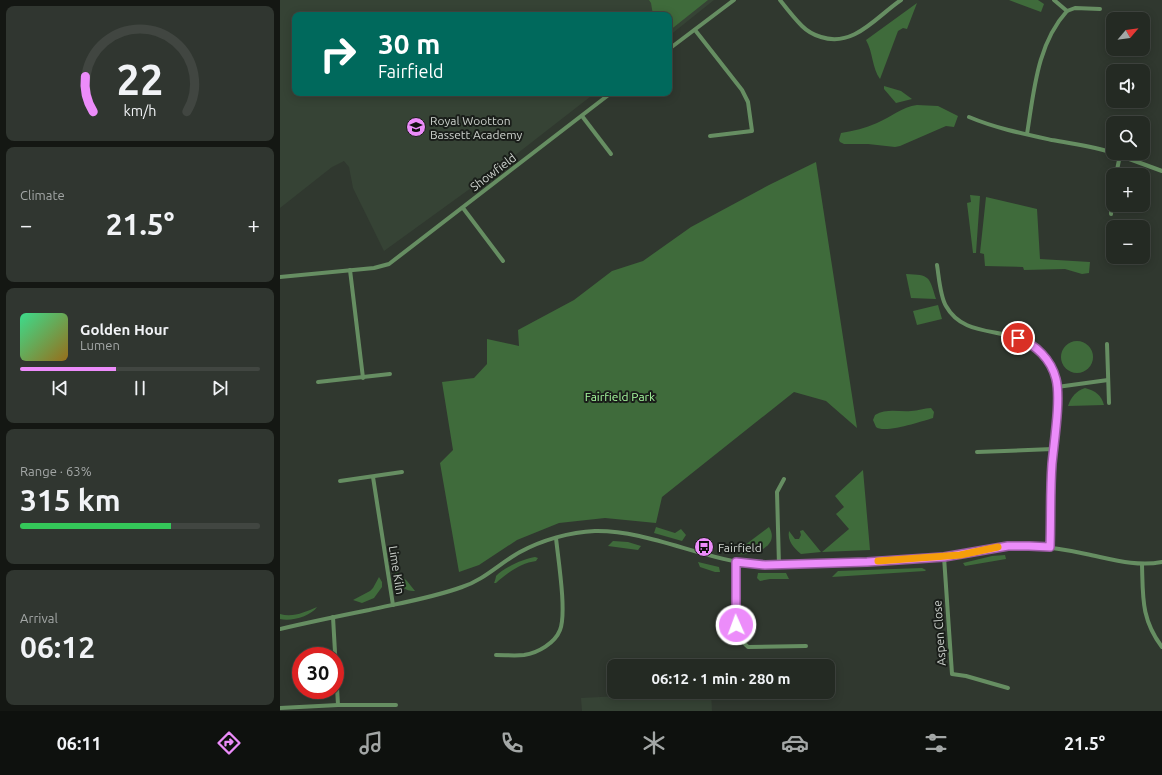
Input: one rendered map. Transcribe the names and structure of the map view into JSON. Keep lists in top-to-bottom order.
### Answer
{
  "streets": {
    "street": ["Showfield", "Lime Kiln", "Aspen Close"]
  },
  "parks": ["Fairfield Park"],
  "places": {
    "school or university": ["Royal Wootton Bassett Academy"],
    "bus stop": ["Fairfield"]
  },
  "north": "top right",
  "page": {
    "map_buttons": ["+", "−"],
    "turn": ["30 m", "Fairfield"],
    "tile": [
      "Climate",
      ["Range · 63%", "315 km"],
      ["Arrival", "06:12"]
    ],
    "heat": ["−", "21.5°", "+"],
    "song": ["Golden Hour", "Lumen"],
    "limit": "30",
    "trip": "06:12 · 1 min · 280 m",
    "tabs": ["06:11", "21.5°"],
    "gauge": ["22", "km/h"]
  }
}
